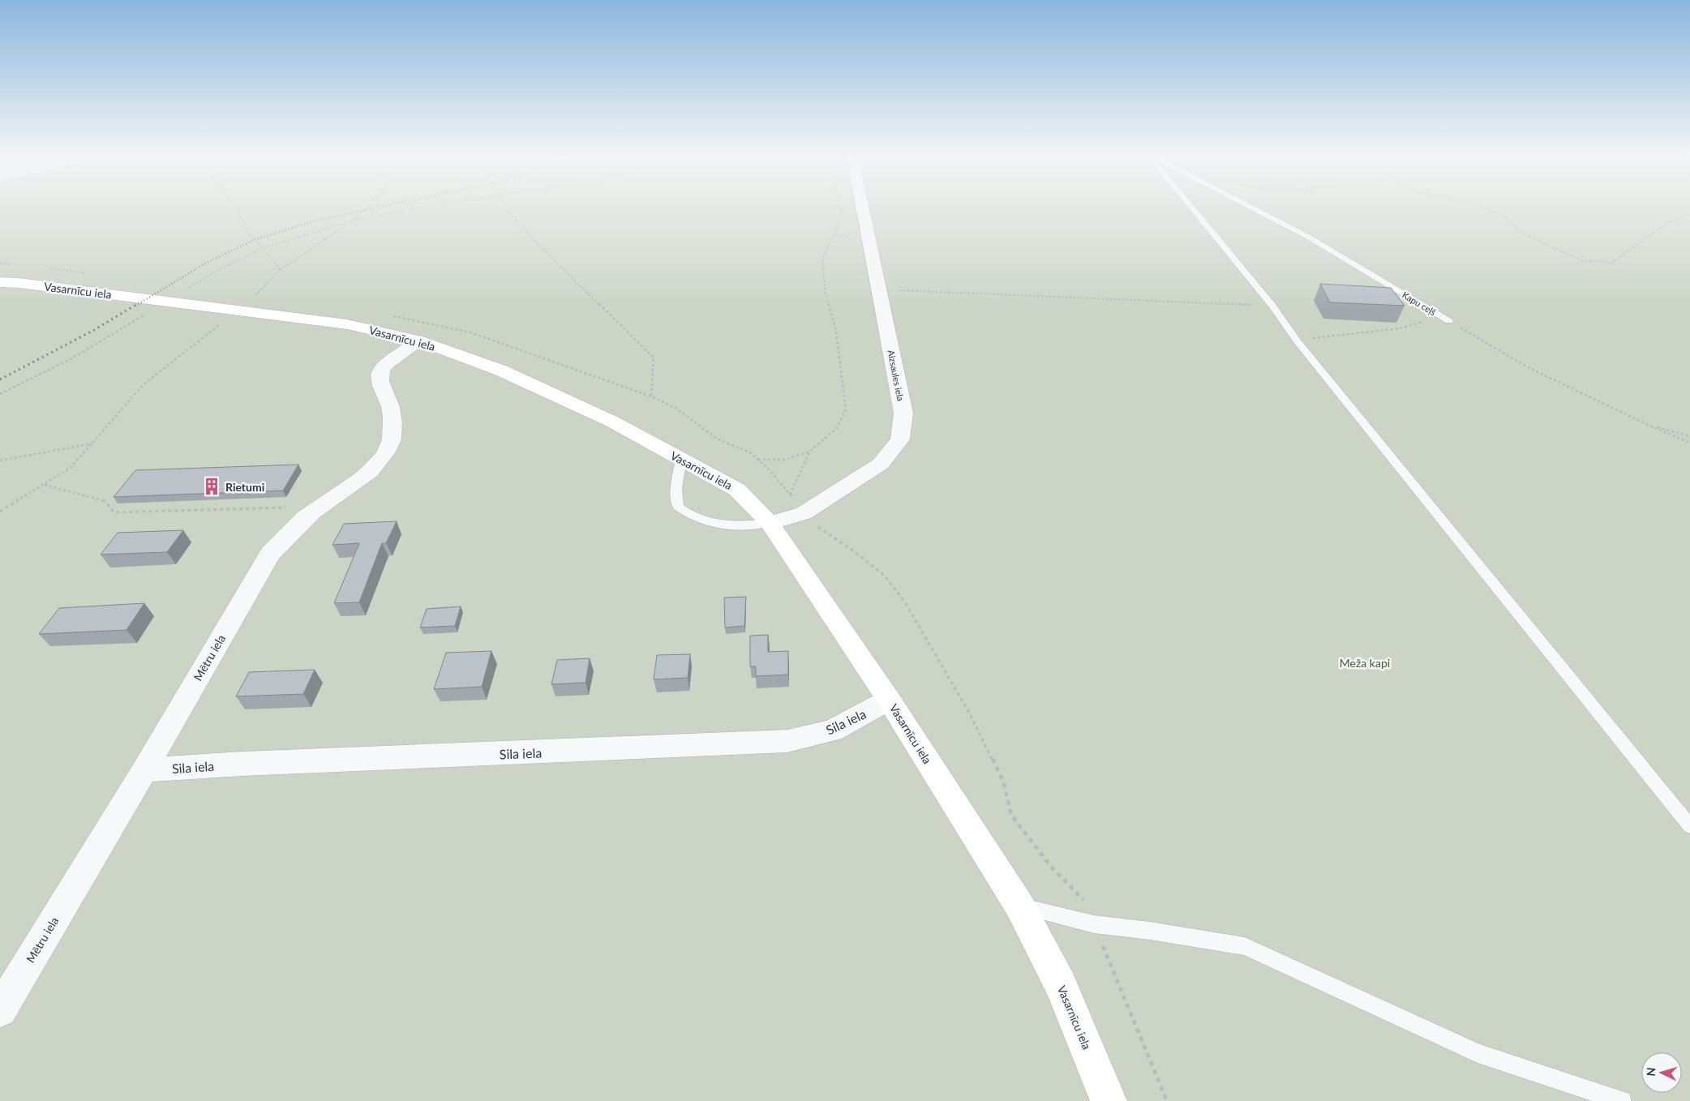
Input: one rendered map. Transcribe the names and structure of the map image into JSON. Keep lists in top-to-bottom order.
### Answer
{
  "streets": {
    "street": [
      "Vasarnīcu iela",
      "Aizsaules iela",
      "Mētru iela",
      "Sila iela"
    ],
    "lane": ["Kapu ceļš"]
  },
  "crossings": [
    ["Vasarnīcu iela", "Aizsaules iela"],
    ["Vasarnīcu iela", "Mētru iela"],
    ["Vasarnīcu iela", "Sila iela"],
    ["Mētru iela", "Sila iela"]
  ],
  "parks": ["Meža kapi"],
  "places": {
    "building": ["Rietumi"]
  },
  "north": "left"
}
